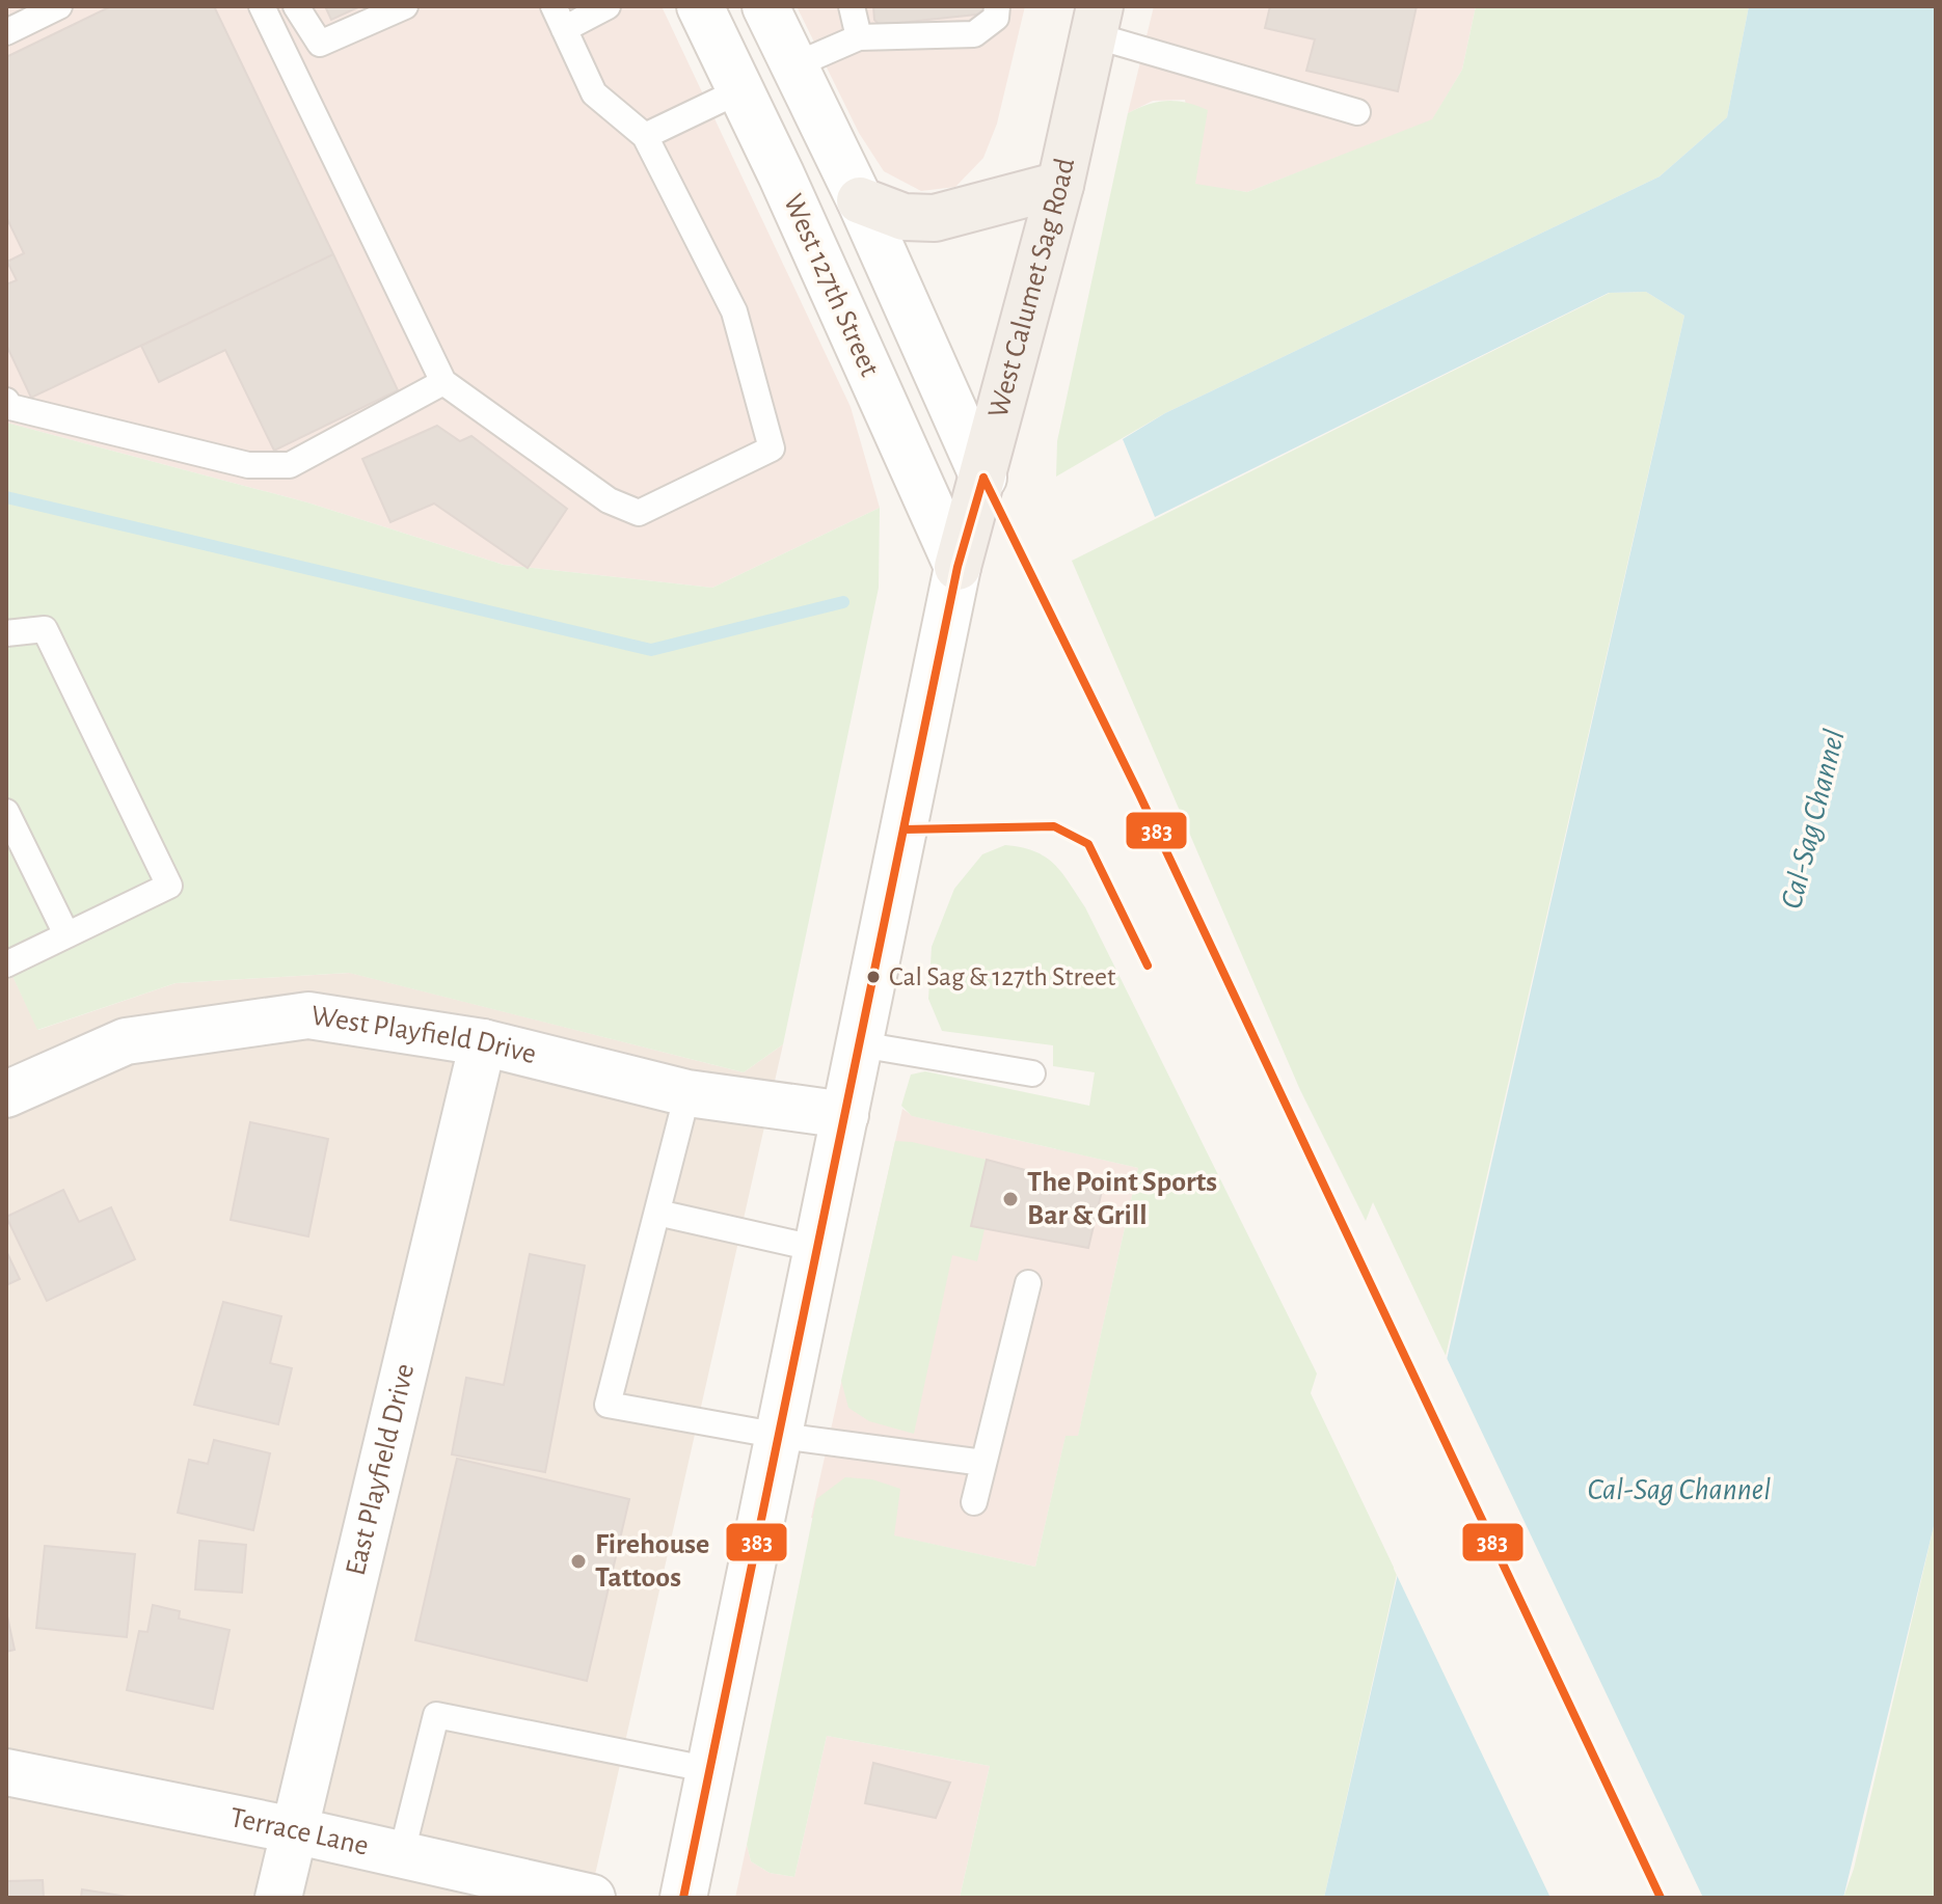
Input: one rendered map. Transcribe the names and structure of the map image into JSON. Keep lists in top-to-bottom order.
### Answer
{
  "streets": {
    "main road": [
      "West 127th Street",
      "West Calumet Sag Road",
      "West Playfield Drive",
      "East Playfield Drive",
      "Terrace Lane"
    ]
  },
  "crossings": [
    ["West 127th Street", "West Calumet Sag Road"],
    ["West Playfield Drive", "East Playfield Drive"],
    ["East Playfield Drive", "Terrace Lane"]
  ],
  "water": ["Cal-Sag Channel"],
  "places": ["Cal Sag & 127th Street", "The Point Sports Bar & Grill", "Firehouse Tattoos"],
  "lines": ["transit line 383"]
}
